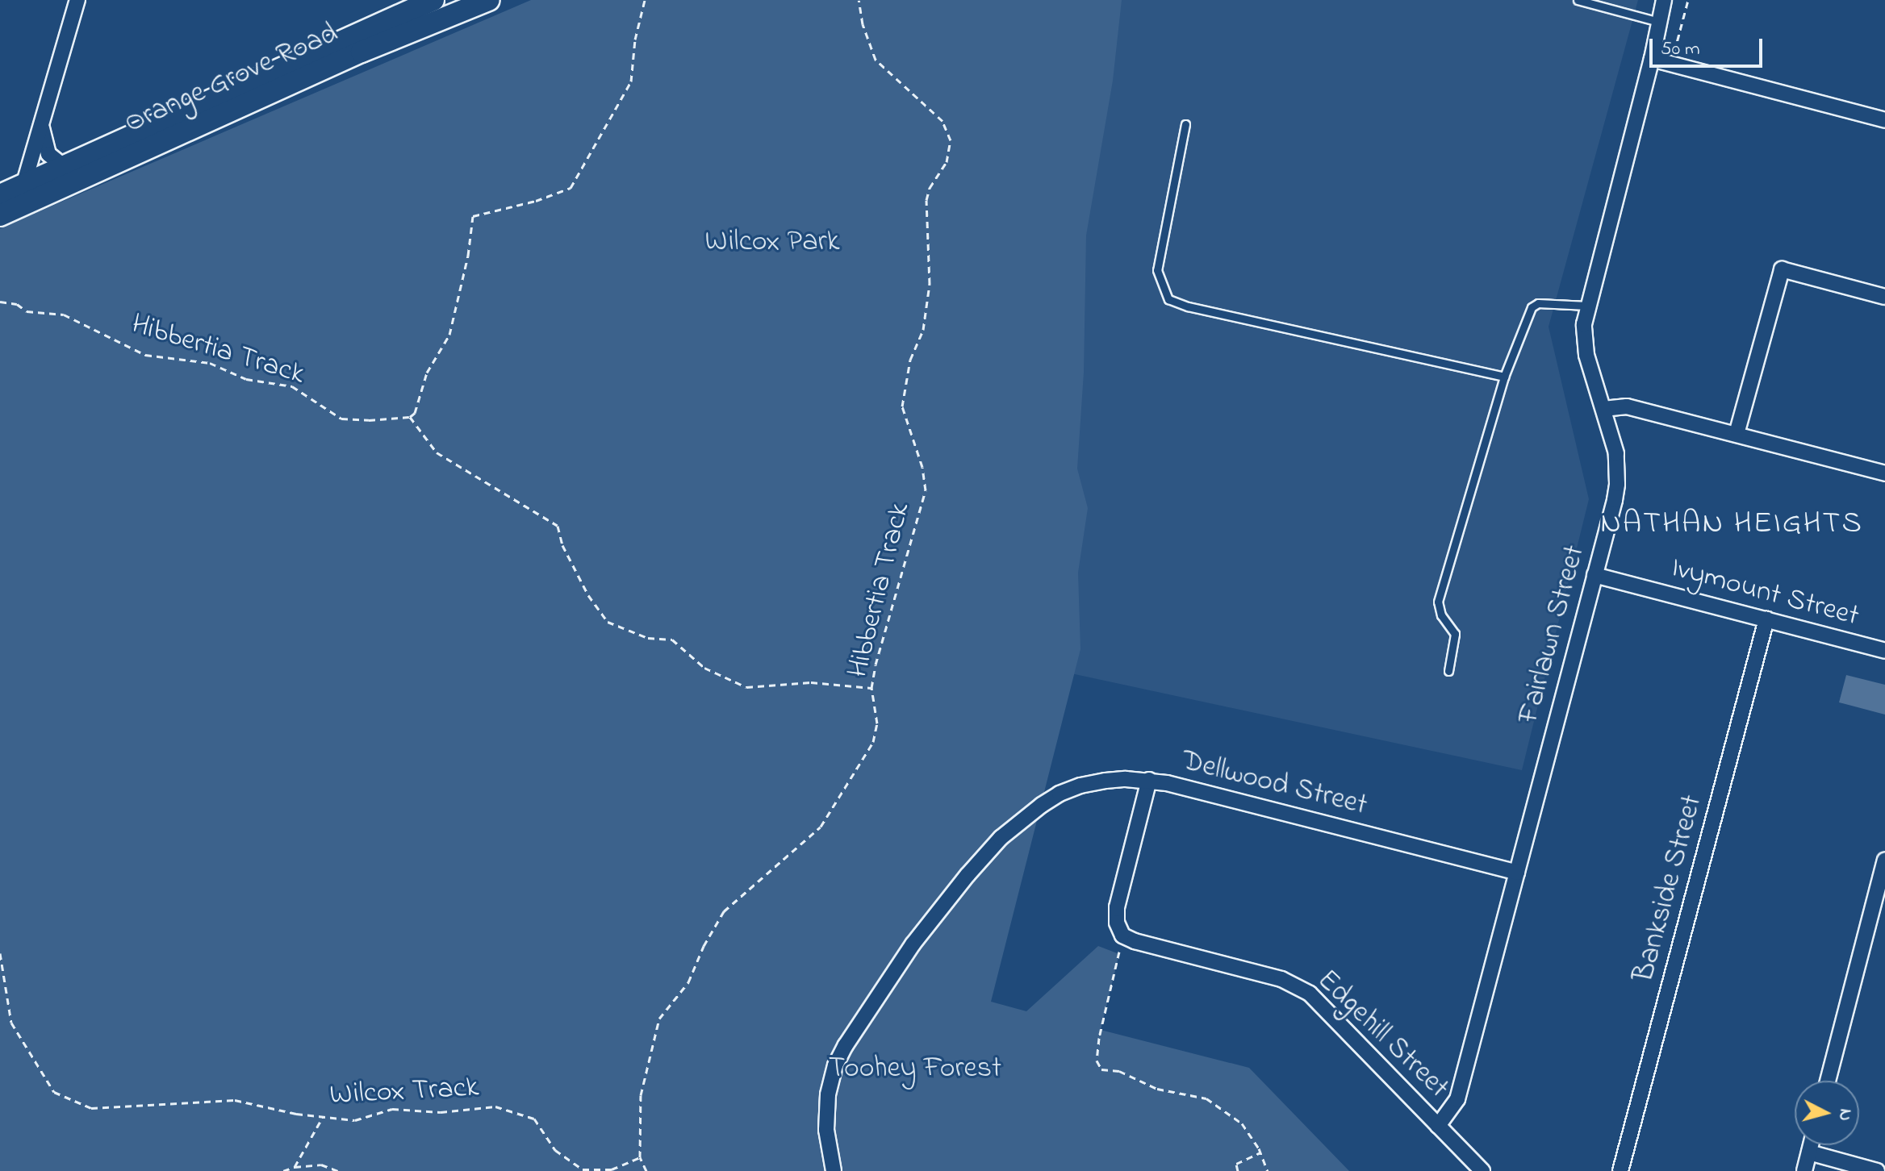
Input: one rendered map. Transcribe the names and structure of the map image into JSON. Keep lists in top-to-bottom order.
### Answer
{
  "streets": {
    "main road": ["Orange Grove Road"],
    "street": [
      "Ivymount Street",
      "Fairlawn Street",
      "Dellwood Street",
      "Bankside Street",
      "Edgehill Street"
    ],
    "path": ["Hibbertia Track", "Wilcox Track"]
  },
  "crossings": [
    ["Hibbertia Track", "Wilcox Track"],
    ["Ivymount Street", "Fairlawn Street"],
    ["Ivymount Street", "Bankside Street"],
    ["Fairlawn Street", "Dellwood Street"],
    ["Fairlawn Street", "Edgehill Street"]
  ],
  "districts": ["NATHAN HEIGHTS"],
  "parks": ["Wilcox Park", "Toohey Forest"],
  "scale_bar": "50 m",
  "north": "right"
}
